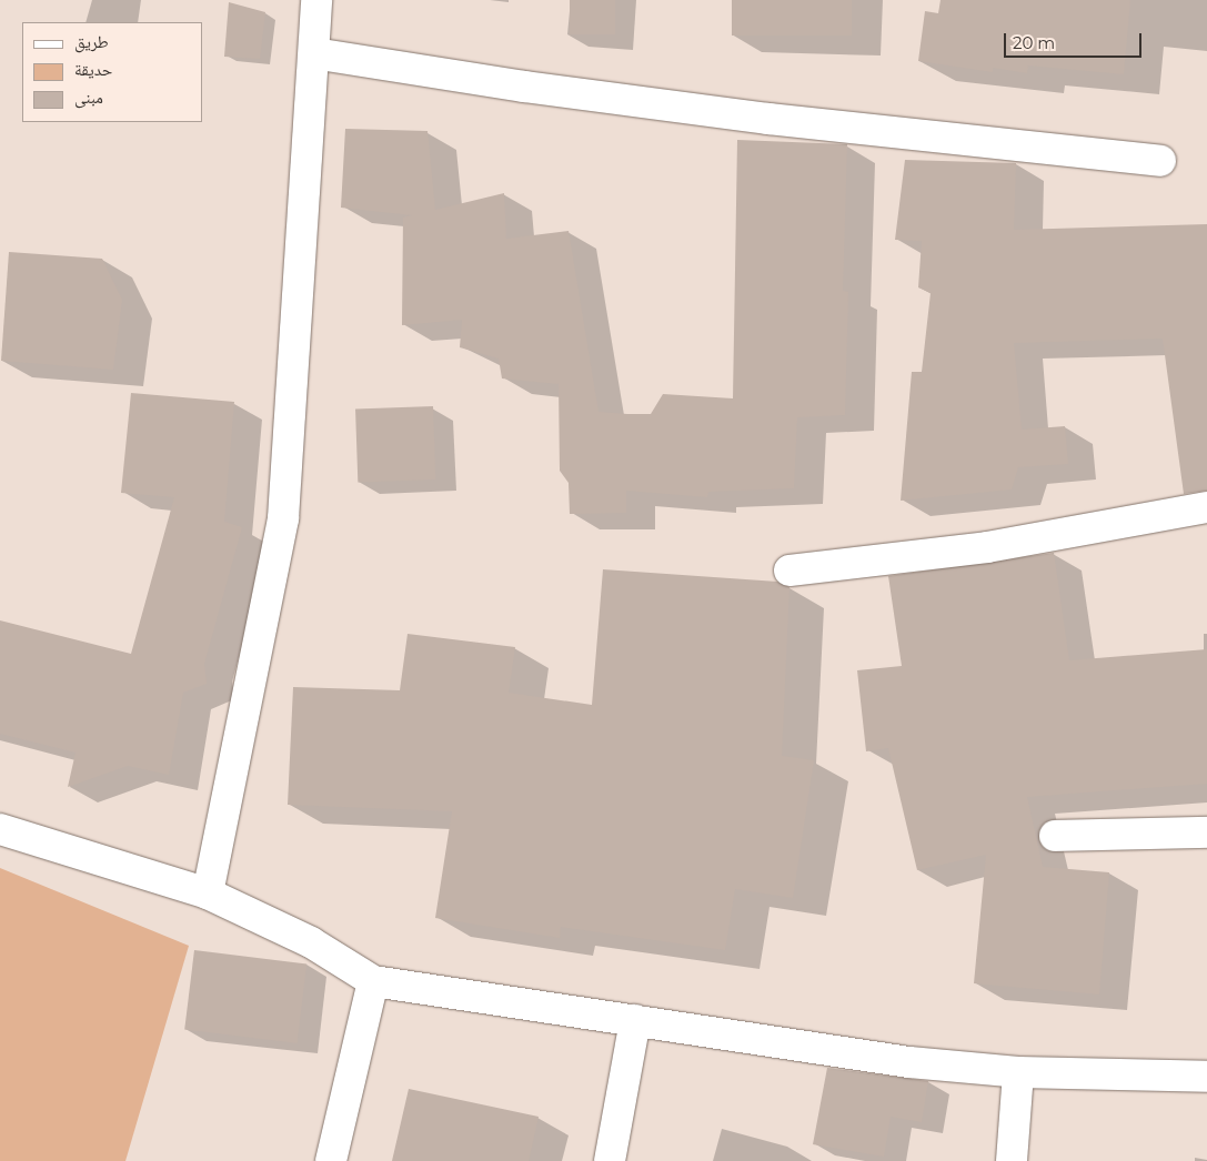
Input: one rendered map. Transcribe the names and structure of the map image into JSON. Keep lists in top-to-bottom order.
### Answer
{
  "legend": ["طريق", "حديقة", "مبنى"],
  "scale_bar": "20 m"
}
